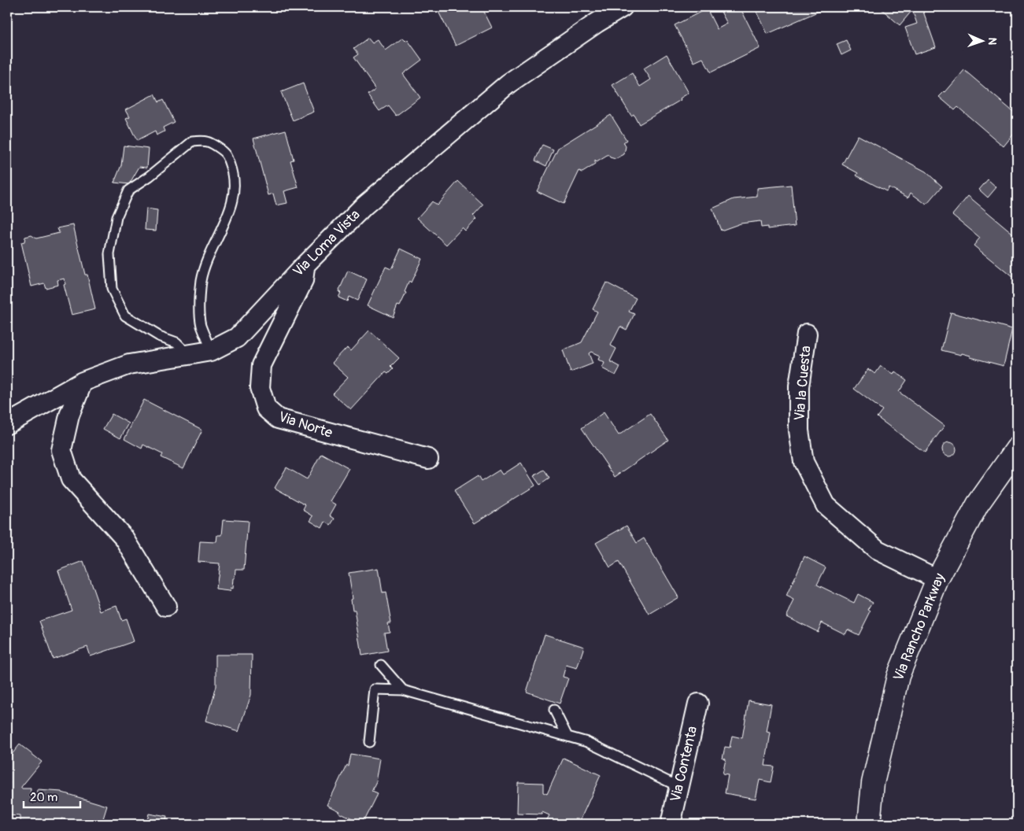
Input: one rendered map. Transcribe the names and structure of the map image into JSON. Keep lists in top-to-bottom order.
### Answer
{
  "streets": {
    "main road": ["Via Rancho Parkway"],
    "street": [
      "Via Loma Vista",
      "Via la Cuesta",
      "Via Norte",
      "Via Contenta"
    ]
  },
  "crossings": [
    ["Via Loma Vista", "Via Norte"],
    ["Via la Cuesta", "Via Rancho Parkway"]
  ],
  "scale_bar": "20 m",
  "north": "right"
}
